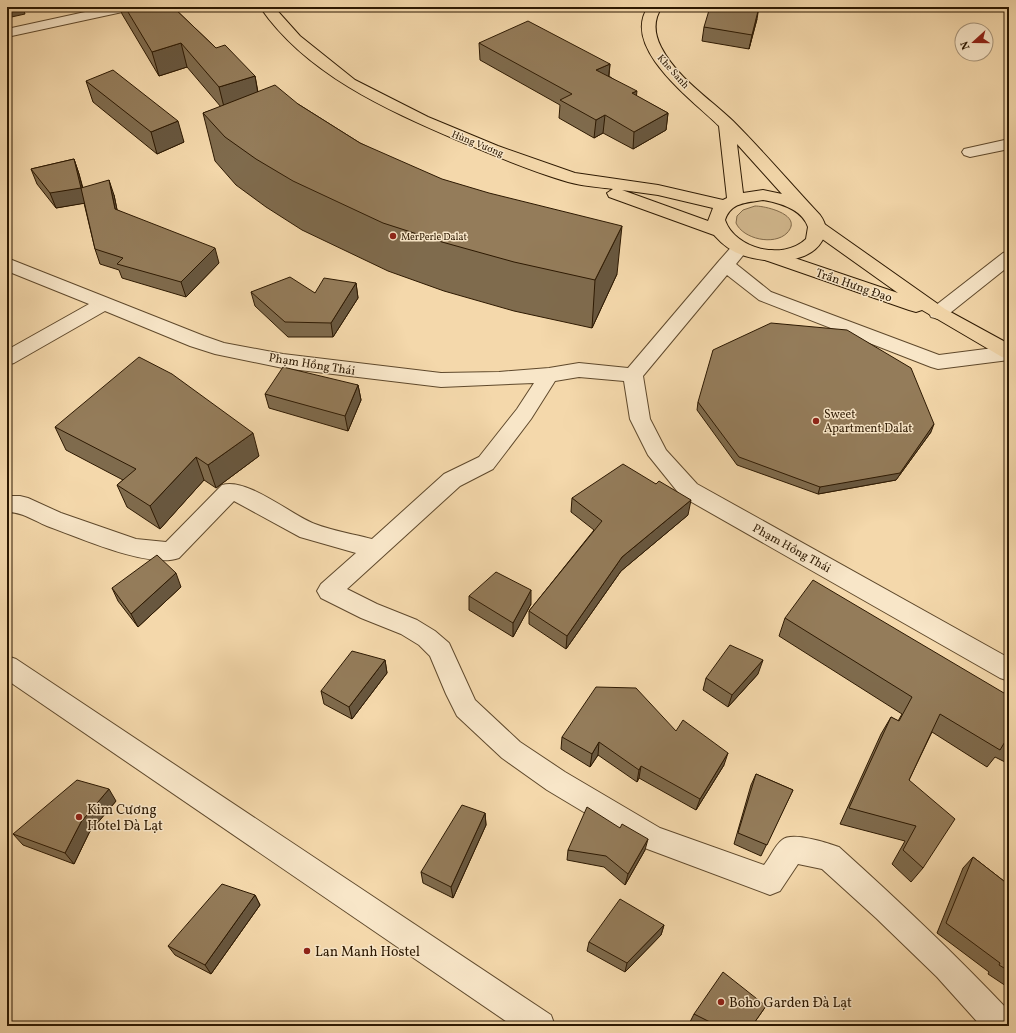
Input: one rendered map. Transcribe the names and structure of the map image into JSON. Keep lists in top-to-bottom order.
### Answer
{
  "streets": {
    "main road": ["Khe Sanh", "Hùng Vương", "Trần Hưng Đạo"],
    "street": ["Phạm Hồng Thái"]
  },
  "crossings": [
    ["Khe Sanh", "Hùng Vương"],
    ["Khe Sanh", "Trần Hưng Đạo"],
    ["Hùng Vương", "Trần Hưng Đạo"]
  ],
  "places": [
    "MerPerle Dalat",
    "Sweet Apartment Dalat",
    "Kim Cương Hotel Đà Lạt",
    "Lan Manh Hostel",
    "Boho Garden Đà Lạt"
  ],
  "north": "left"
}
